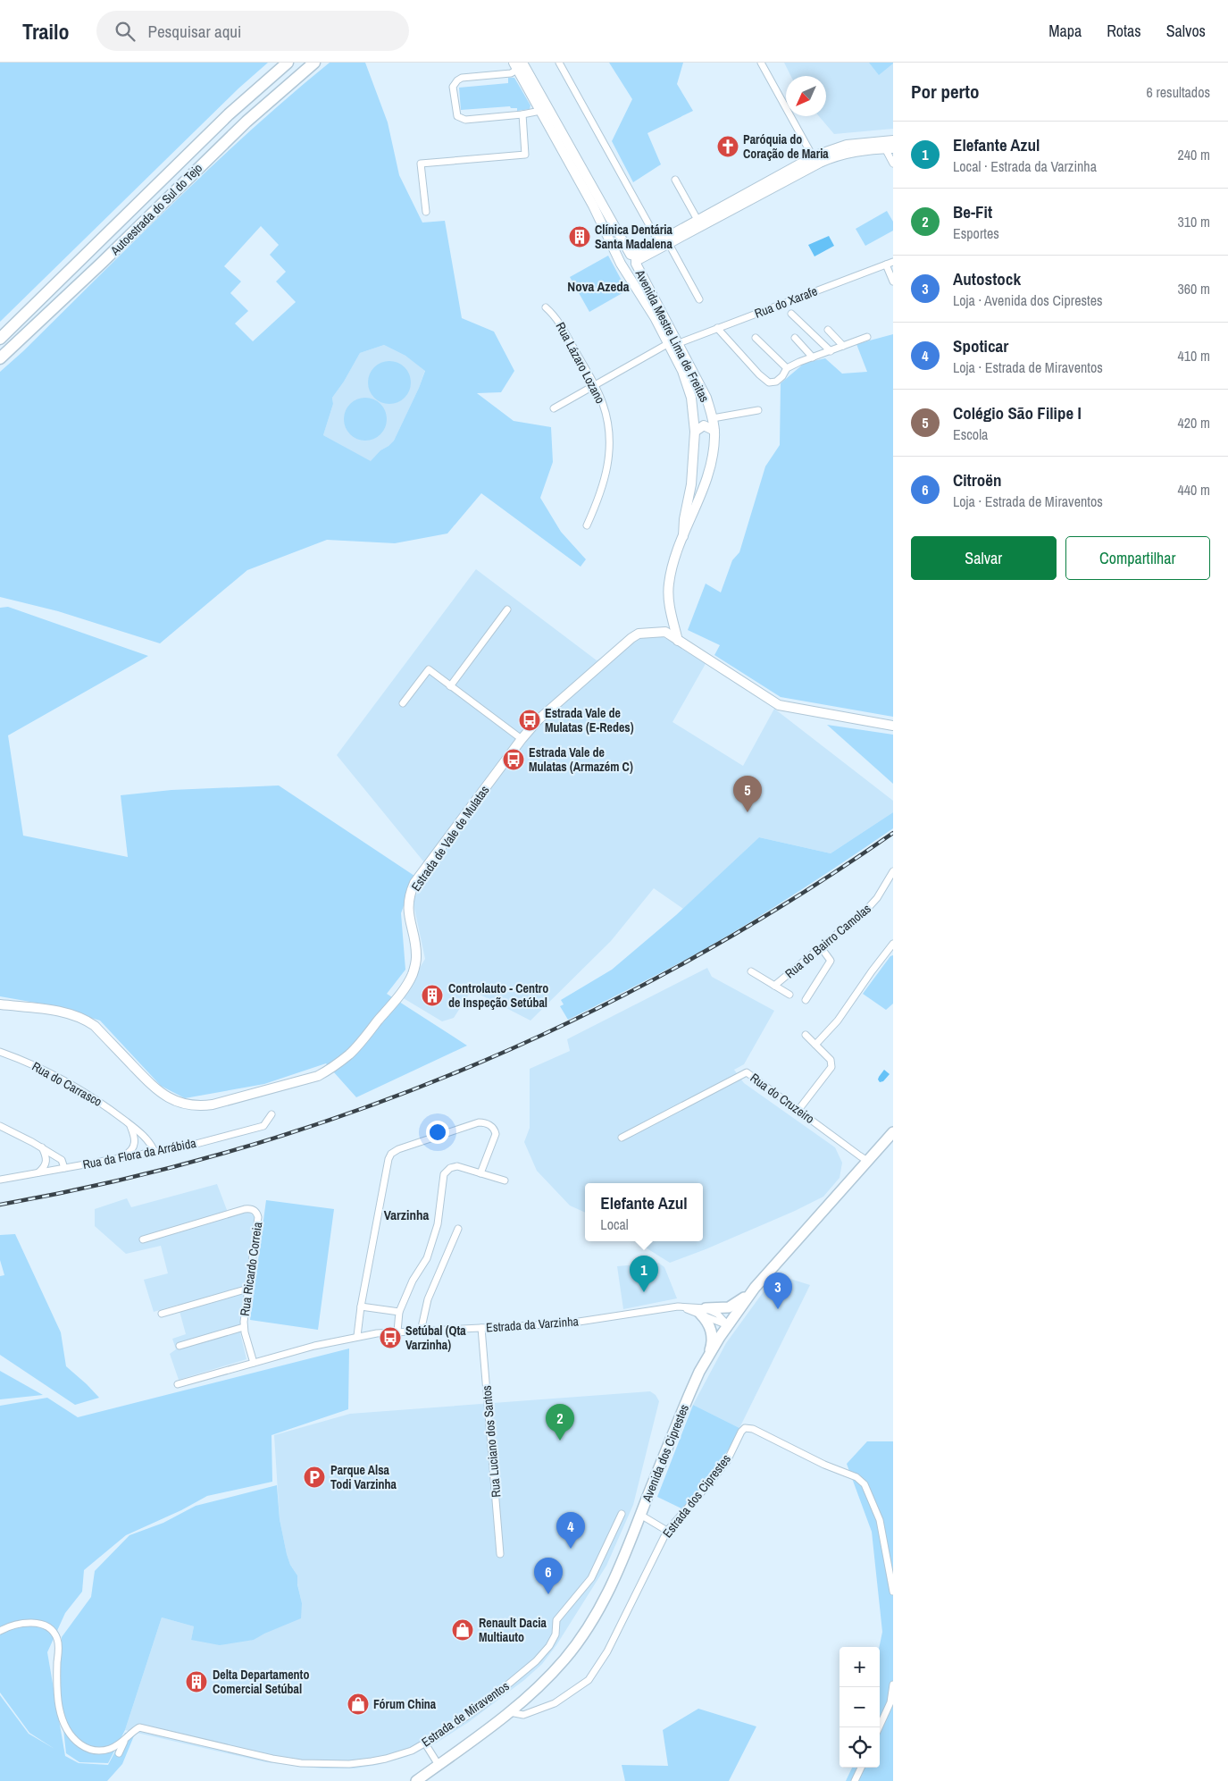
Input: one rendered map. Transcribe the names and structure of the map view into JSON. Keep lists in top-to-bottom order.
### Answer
{
  "streets": {
    "highway": ["Autoestrada do Sul do Tejo"],
    "main road": ["Avenida dos Ciprestes"],
    "street": [
      "Rua do Xarafe",
      "Avenida Mestre Lima de Freitas",
      "Rua Lázaro Lozano",
      "Estrada de Vale de Mulatas",
      "Rua do Bairro Camolas",
      "Rua do Carrasco",
      "Rua do Cruzeiro",
      "Rua da Flora da Arrábida",
      "Rua Ricardo Correia",
      "Estrada da Varzinha",
      "Rua Luciano dos Santos",
      "Estrada dos Ciprestes",
      "Estrada de Miraventos"
    ]
  },
  "crossings": [
    ["Rua do Xarafe", "Avenida Mestre Lima de Freitas"],
    ["Avenida Mestre Lima de Freitas", "Estrada de Vale de Mulatas"],
    ["Rua do Carrasco", "Rua da Flora da Arrábida"],
    ["Rua do Cruzeiro", "Avenida dos Ciprestes"],
    ["Rua Ricardo Correia", "Estrada da Varzinha"],
    ["Estrada da Varzinha", "Rua Luciano dos Santos"],
    ["Avenida dos Ciprestes", "Estrada dos Ciprestes"]
  ],
  "districts": ["Nova Azeda", "Varzinha"],
  "places": {
    "church": ["Paróquia do Coração de Maria"],
    "building": ["Clínica Dentária Santa Madalena", "Controlauto - Centro de Inspeção Setúbal", "Delta Departamento Comercial Setúbal"],
    "bus stop": ["Estrada Vale de Mulatas (E-Redes)", "Estrada Vale de Mulatas (Armazém C)", "Setúbal (Qta Varzinha)"],
    "parking": ["Parque Alsa Todi Varzinha"],
    "shop": ["Renault Dacia Multiauto", "Fórum China"]
  },
  "north": "bottom left",
  "page": {
    "header": "Trailo",
    "search": "Pesquisar aqui",
    "nav": ["Mapa", "Rotas", "Salvos"],
    "heading": ["Por perto", "6 resultados"],
    "list": [
      {
        "mark": "1",
        "name": "Elefante Azul",
        "note": "Local · Estrada da Varzinha",
        "value": "240 m"
      },
      {
        "mark": "2",
        "name": "Be-Fit",
        "note": "Esportes",
        "value": "310 m"
      },
      {
        "mark": "3",
        "name": "Autostock",
        "note": "Loja · Avenida dos Ciprestes",
        "value": "360 m"
      },
      {
        "mark": "4",
        "name": "Spoticar",
        "note": "Loja · Estrada de Miraventos",
        "value": "410 m"
      },
      {
        "mark": "5",
        "name": "Colégio São Filipe I",
        "note": "Escola",
        "value": "420 m"
      },
      {
        "mark": "6",
        "name": "Citroën",
        "note": "Loja · Estrada de Miraventos",
        "value": "440 m"
      }
    ],
    "buttons": ["Salvar", "Compartilhar"],
    "pins": [
      "5",
      "1",
      "3",
      "2",
      "4",
      "6"
    ],
    "popup": ["Elefante Azul", "Local"],
    "map_buttons": ["+", "−"]
  }
}
